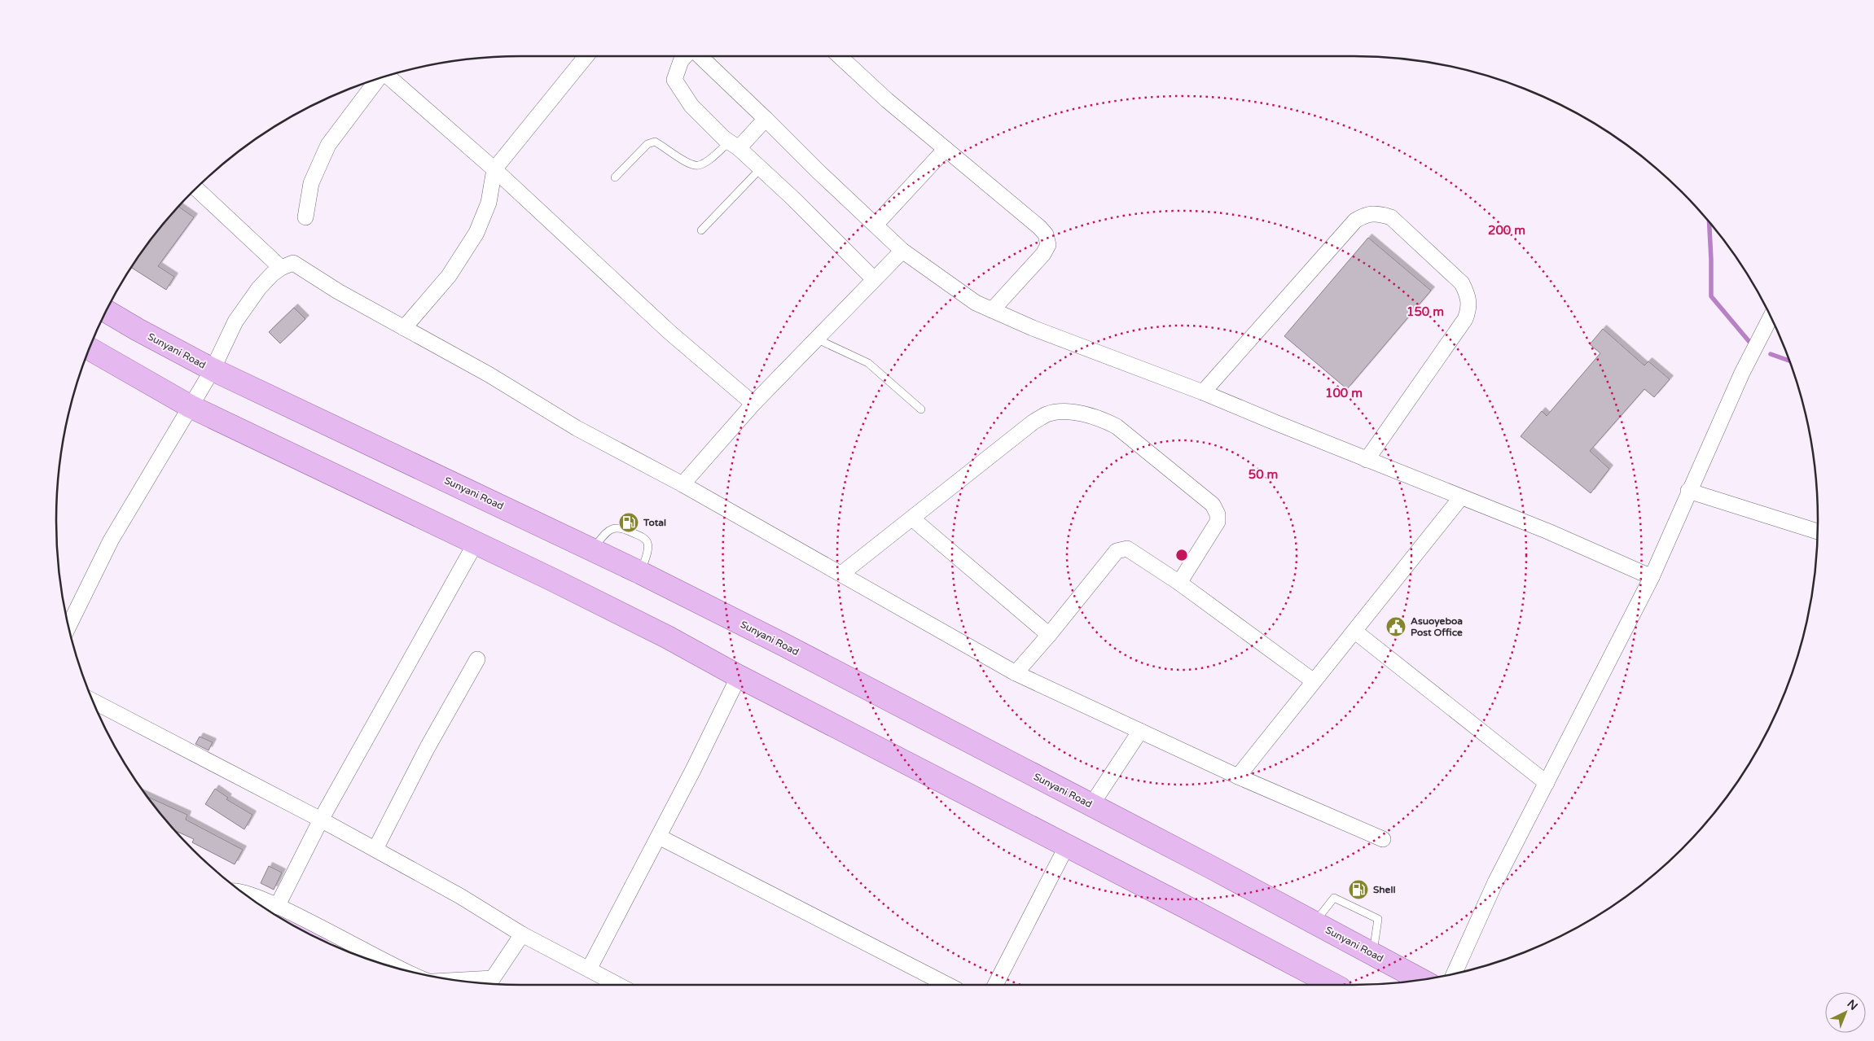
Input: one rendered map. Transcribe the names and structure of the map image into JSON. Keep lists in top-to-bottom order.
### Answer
{
  "streets": {
    "main road": ["Sunyani Road"]
  },
  "places": {
    "fuel station": ["Total", "Shell"],
    "public building": ["Asuoyeboa Post Office"]
  },
  "north": "top right",
  "rings": [
    "200 m",
    "150 m",
    "100 m",
    "50 m"
  ]
}
